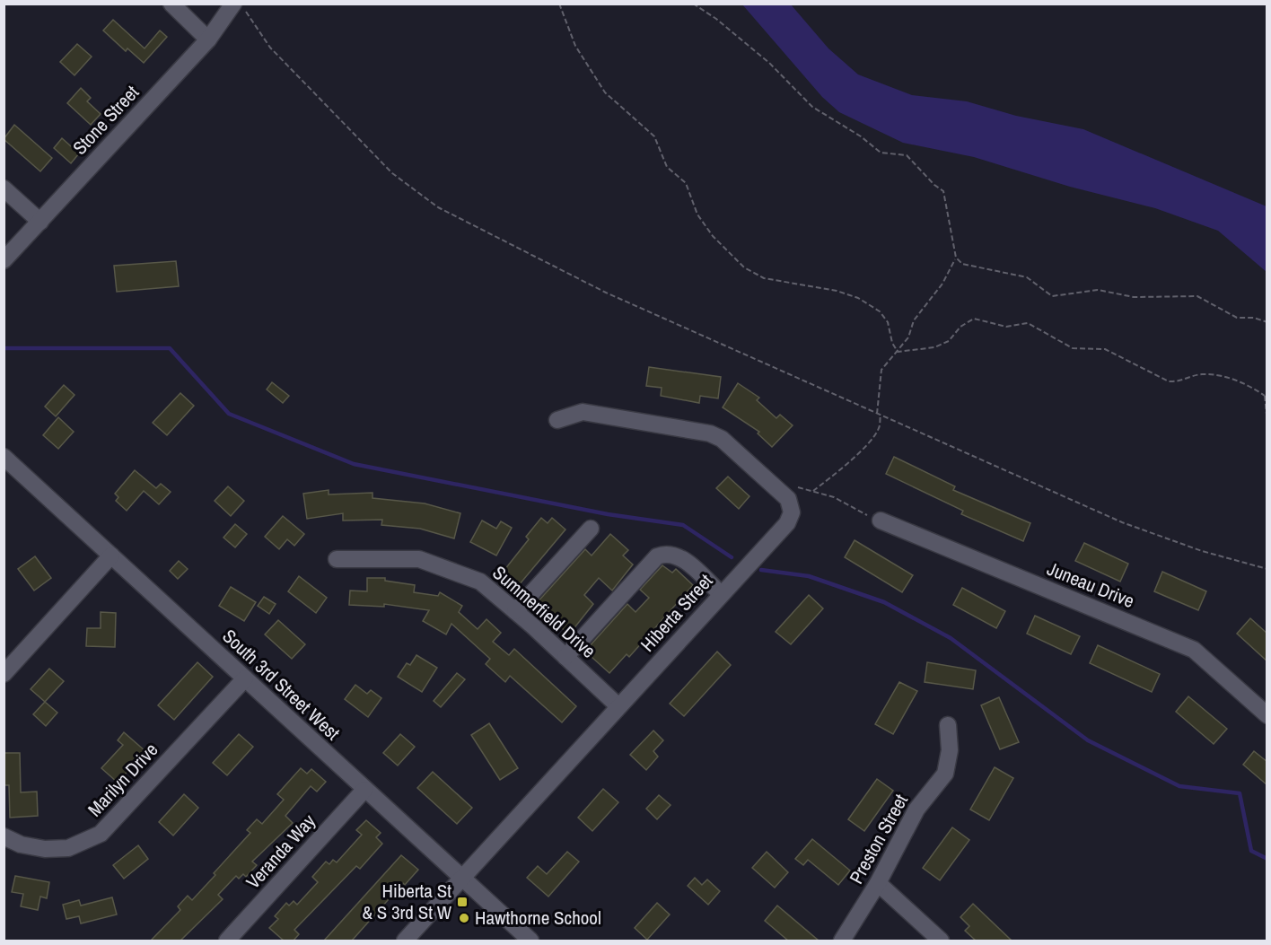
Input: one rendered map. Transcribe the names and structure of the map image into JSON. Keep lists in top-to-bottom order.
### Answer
{
  "streets": {
    "street": [
      "Stone Street",
      "Juneau Drive",
      "Summerfield Drive",
      "Hiberta Street",
      "South 3rd Street West",
      "Marilyn Drive",
      "Preston Street",
      "Veranda Way"
    ]
  },
  "crossings": [
    ["Summerfield Drive", "Hiberta Street"],
    ["Hiberta Street", "South 3rd Street West"],
    ["South 3rd Street West", "Marilyn Drive"],
    ["South 3rd Street West", "Veranda Way"]
  ],
  "places": {
    "transit": ["Hiberta St & S 3rd St W"],
    "other": ["Hawthorne School"]
  }
}
